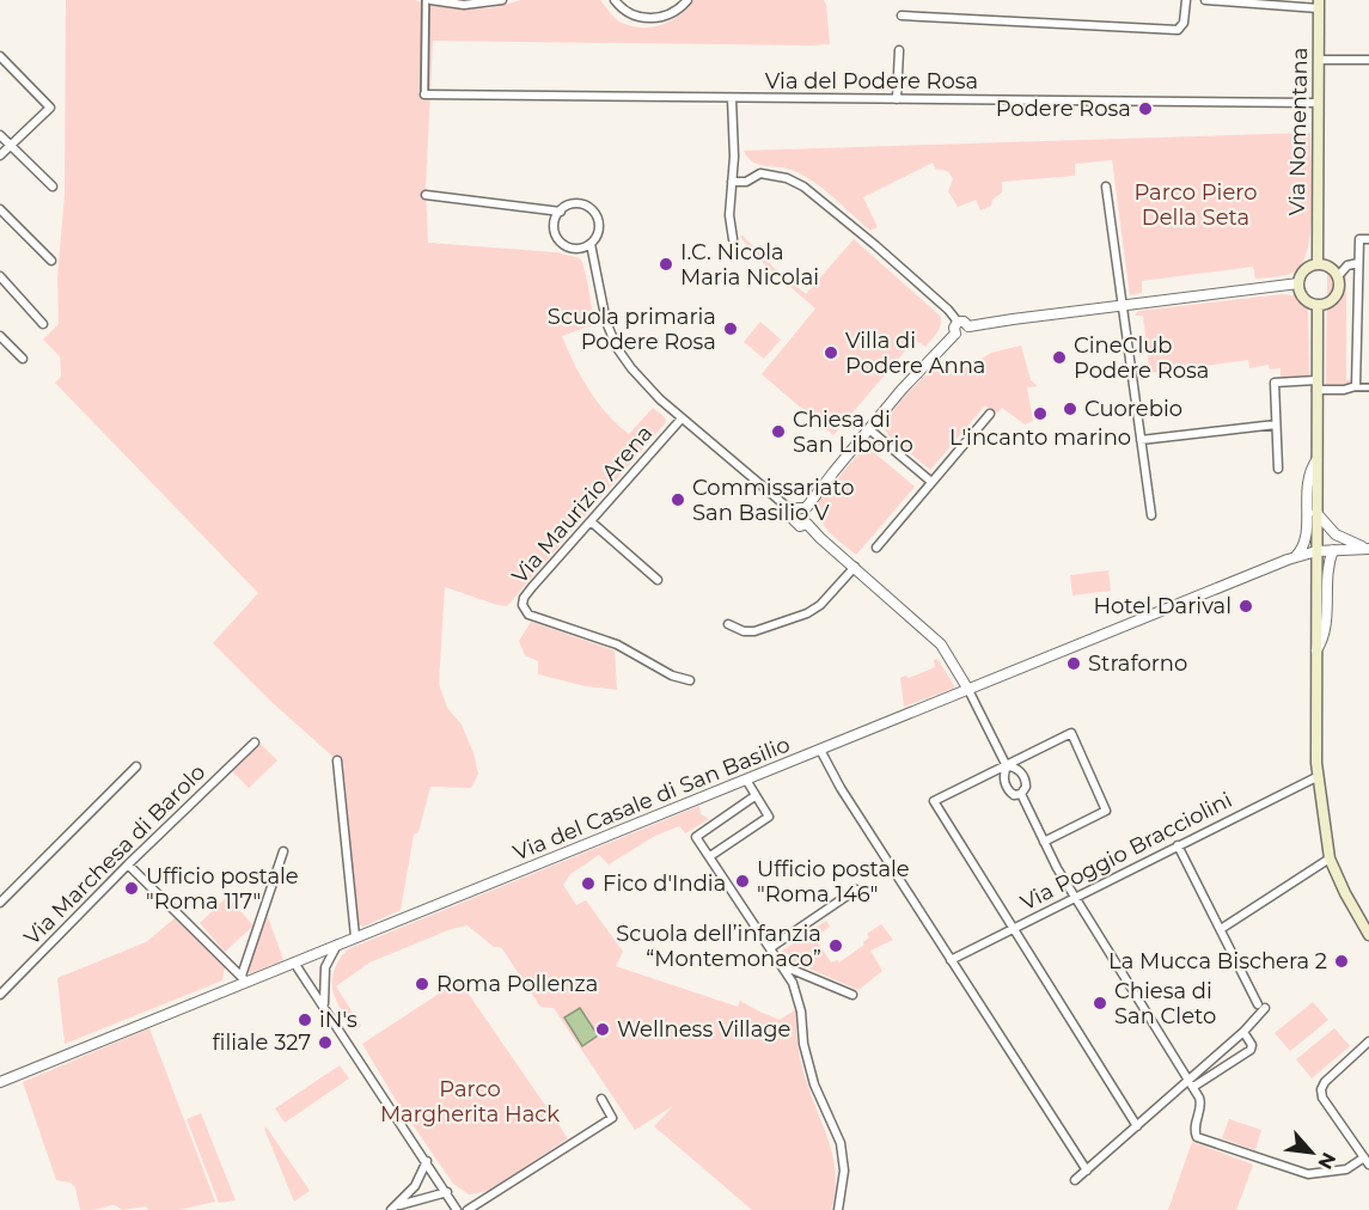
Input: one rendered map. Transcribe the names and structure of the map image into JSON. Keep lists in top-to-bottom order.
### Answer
{
  "streets": {
    "main road": ["Via Nomentana"],
    "street": [
      "Via del Podere Rosa",
      "Via Maurizio Arena",
      "Via del Casale di San Basilio",
      "Via Poggio Bracciolini",
      "Via Marchesa di Barolo"
    ]
  },
  "crossings": [
    ["Via del Podere Rosa", "Via Nomentana"]
  ],
  "parks": ["Parco Piero Della Seta", "Parco Margherita Hack"],
  "places": [
    "Podere Rosa",
    "I.C. Nicola Maria Nicolai",
    "Scuola primaria Podere Rosa",
    "Villa di Podere Anna",
    "CineClub Podere Rosa",
    "Cuorebio",
    "L'incanto marino",
    "Chiesa di San Liborio",
    "Commissariato San Basilio V",
    "Hotel Darival",
    "Straforno",
    "Ufficio postale \"Roma 146\"",
    "Fico d'India",
    "Ufficio postale \"Roma 117\"",
    "Scuola dell’infanzia “Montemonaco”",
    "La Mucca Bischera 2",
    "Roma Pollenza",
    "Chiesa di San Cleto",
    "iN's",
    "Wellness Village",
    "filiale 327"
  ],
  "north": "bottom right"
}
